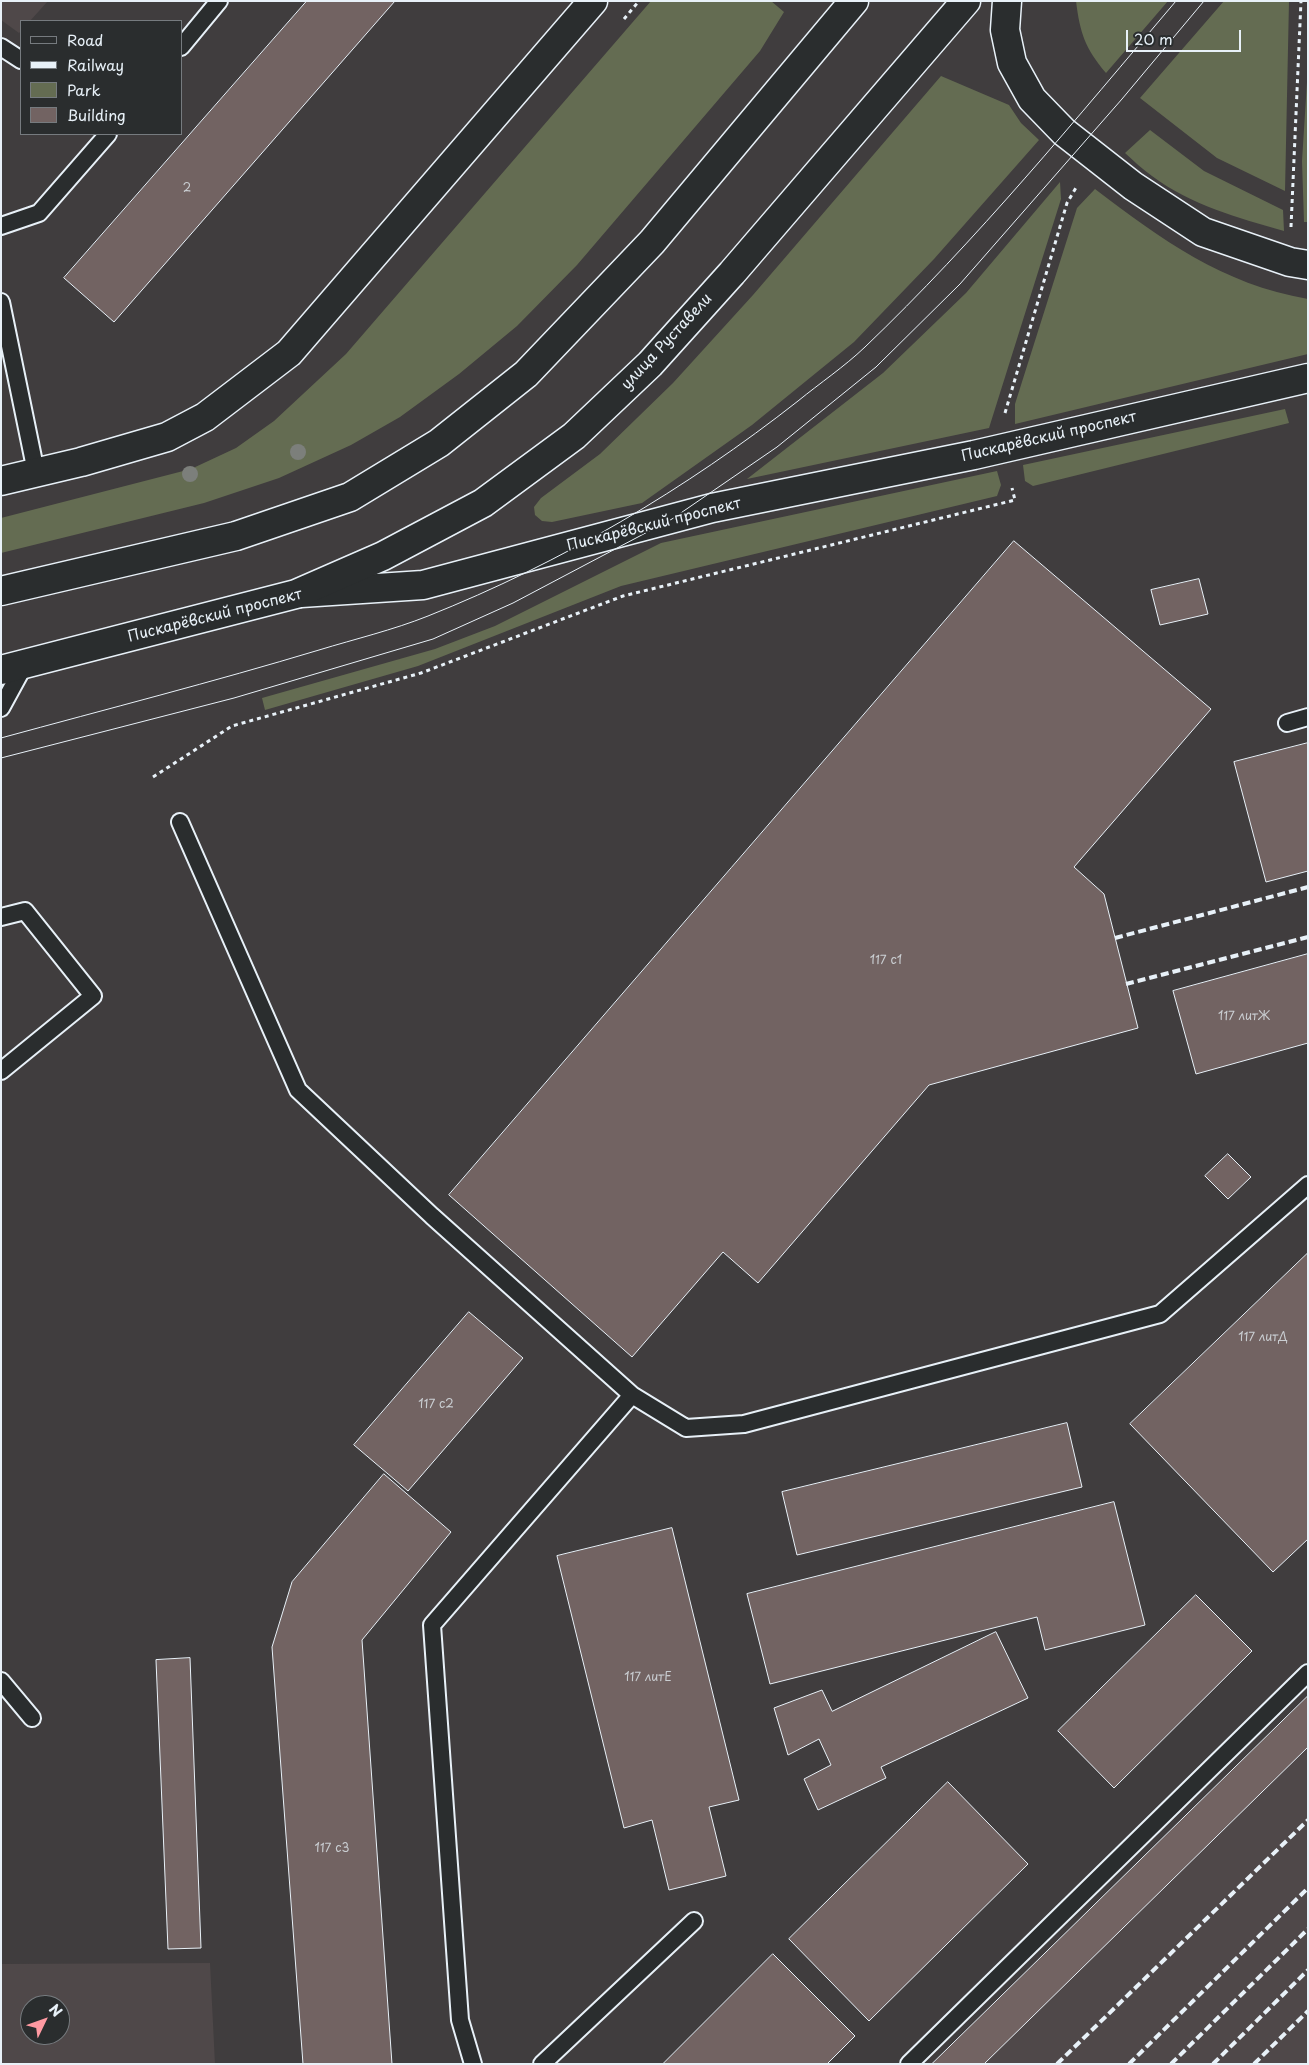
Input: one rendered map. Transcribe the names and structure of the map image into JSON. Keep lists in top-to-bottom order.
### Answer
{
  "streets": {
    "main road": ["улица Руставели", "Пискарёвский проспект"]
  },
  "crossings": [
    ["улица Руставели", "Пискарёвский проспект"]
  ],
  "house_numbers": [
    "2",
    "117 с1",
    "117 литЖ",
    "117 литД",
    "117 с2",
    "117 литЕ",
    "117 с3"
  ],
  "legend": [
    "Road",
    "Railway",
    "Park",
    "Building"
  ],
  "scale_bar": "20 m",
  "north": "top right"
}
